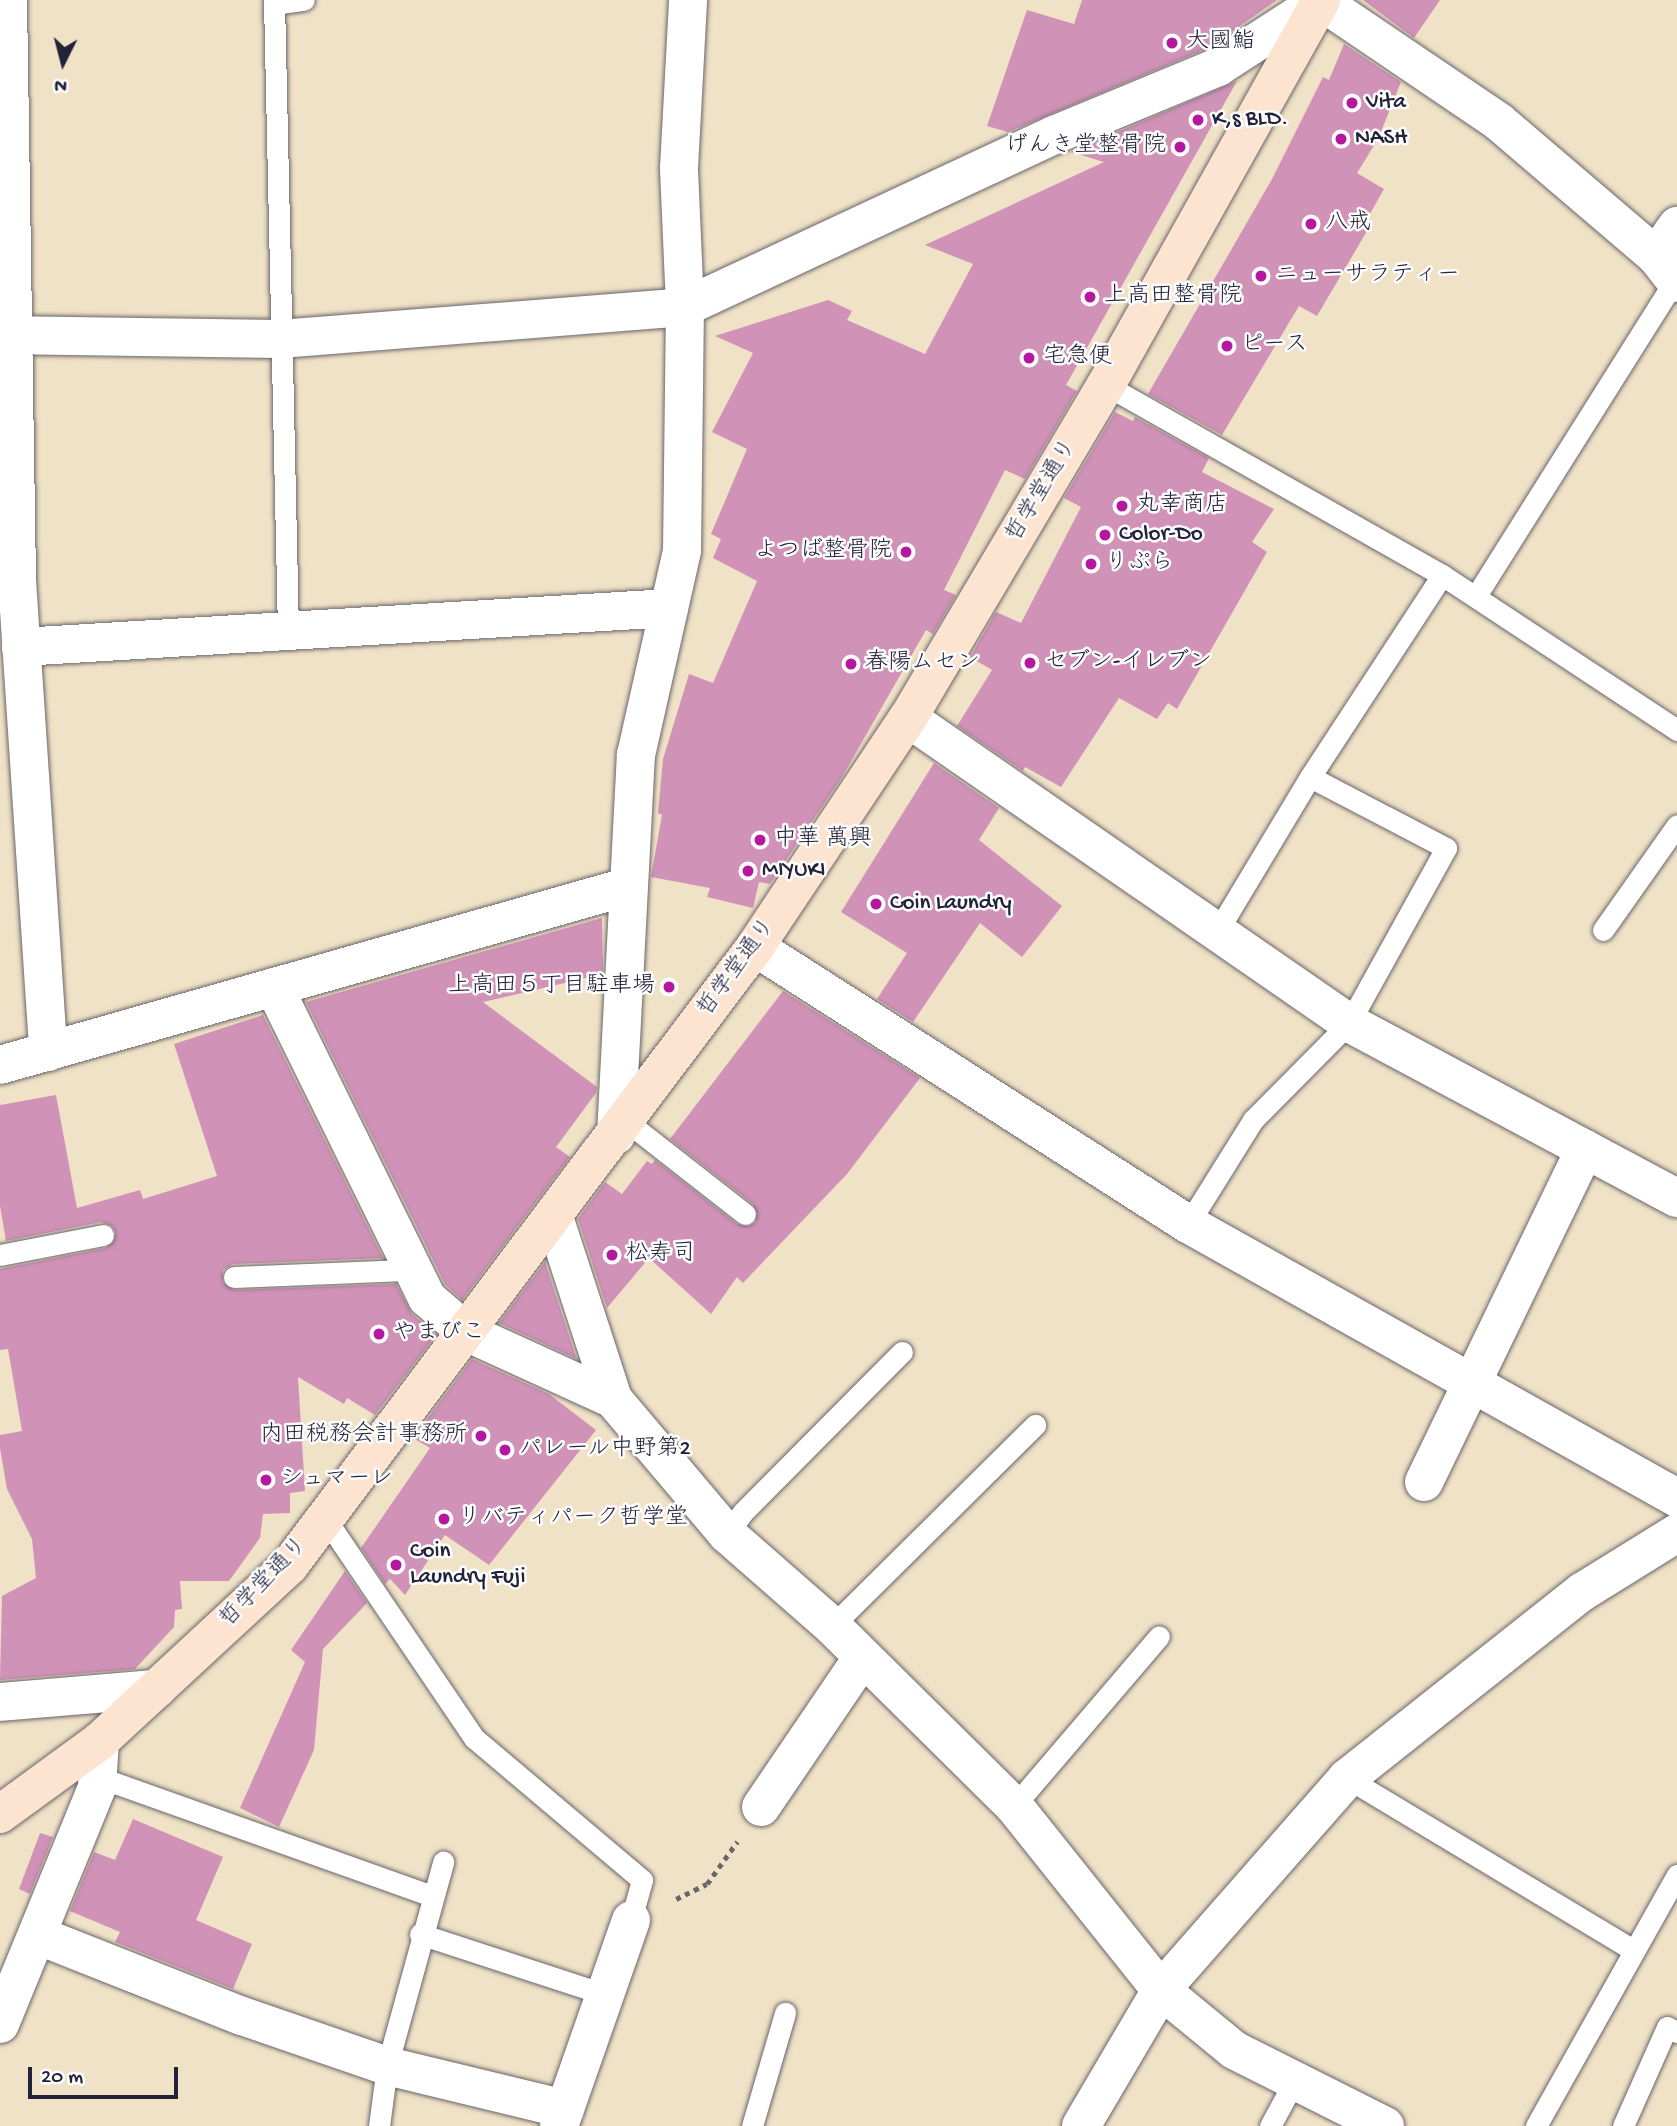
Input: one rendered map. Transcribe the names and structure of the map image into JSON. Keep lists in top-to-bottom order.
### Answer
{
  "streets": {
    "street": ["哲学堂通り"]
  },
  "places": [
    "大國鮨",
    "Vita",
    "K,s BLD.",
    "NASH",
    "げんき堂整骨院",
    "八戒",
    "ニューサラティー",
    "上高田整骨院",
    "ピース",
    "宅急便",
    "丸幸商店",
    "Color-Do",
    "よつば整骨院",
    "りぷら",
    "セブン-イレブン",
    "春陽ムセン",
    "中華 萬興",
    "MIYUKI",
    "Coin Laundry",
    "上高田５丁目駐車場",
    "松寿司",
    "やまびこ",
    "内田税務会計事務所",
    "パレール中野第2",
    "シュマーレ",
    "リバティパーク哲学堂",
    "Coin Laundry Fuji"
  ],
  "scale_bar": "20 m",
  "north": "bottom"
}
